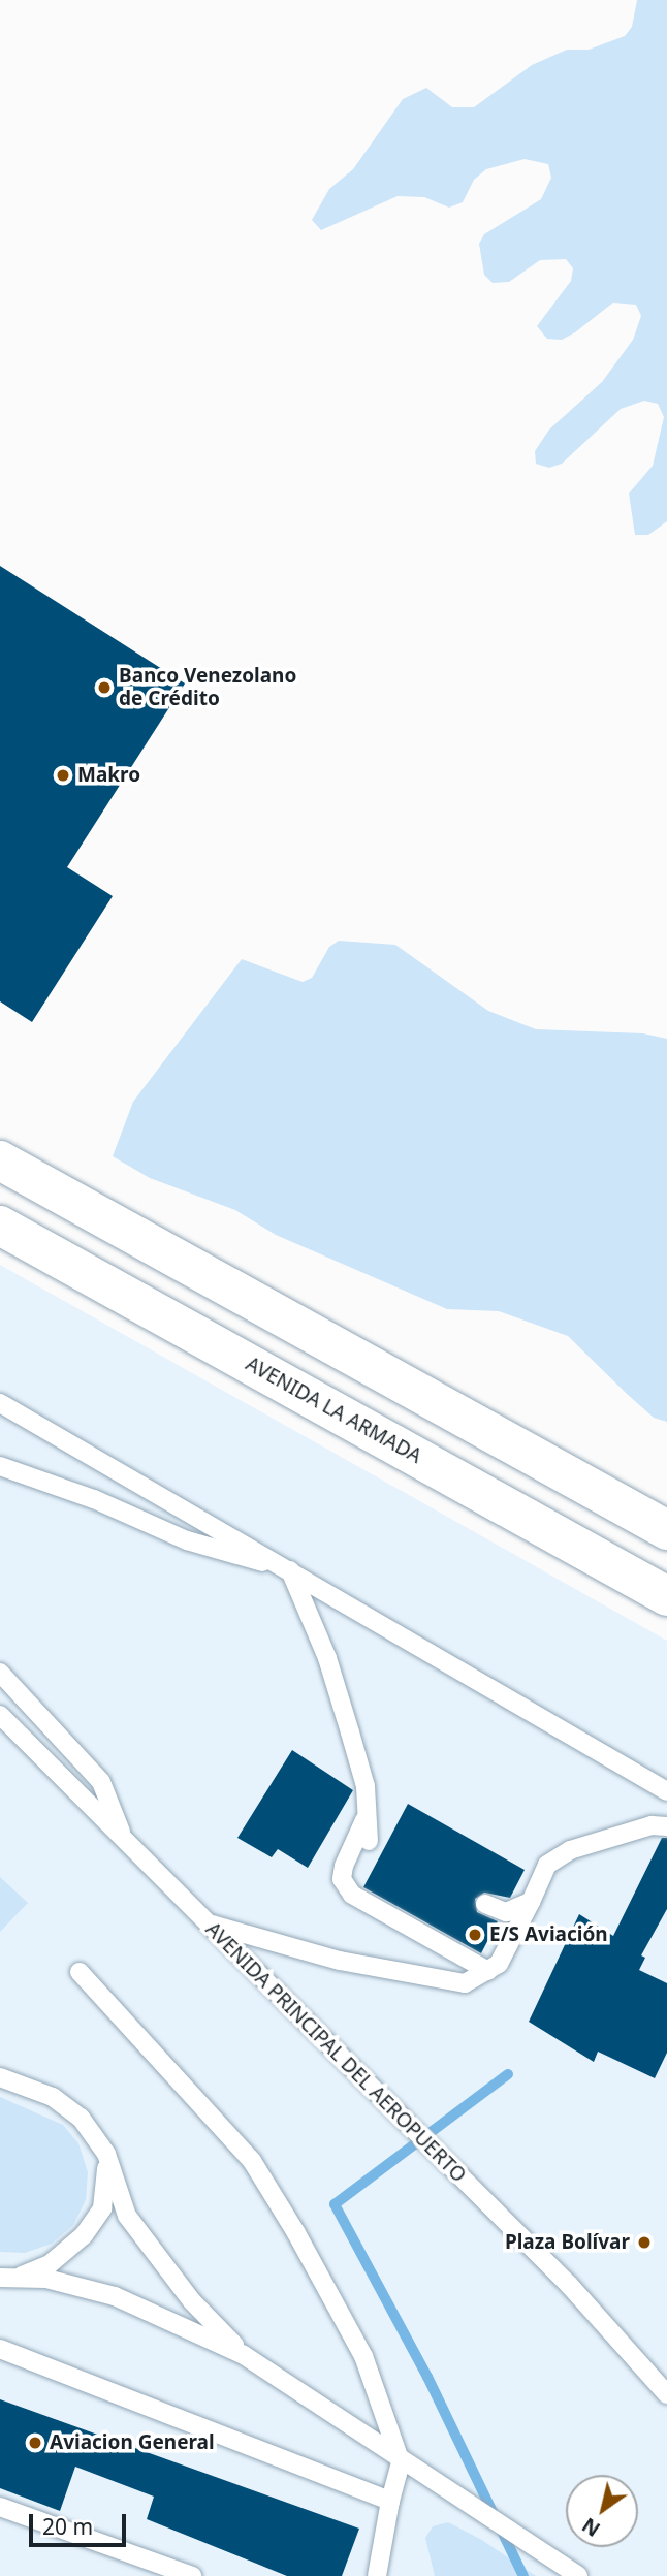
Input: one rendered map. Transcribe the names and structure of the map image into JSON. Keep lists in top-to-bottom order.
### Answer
{
  "streets": {
    "main road": ["AVENIDA LA ARMADA"],
    "lane": ["AVENIDA PRINCIPAL DEL AEROPUERTO"]
  },
  "places": [
    "Banco Venezolano de Crédito",
    "Makro",
    "E/S Aviación",
    "Plaza Bolívar",
    "Aviacion General"
  ],
  "scale_bar": "20 m",
  "north": "bottom left"
}
